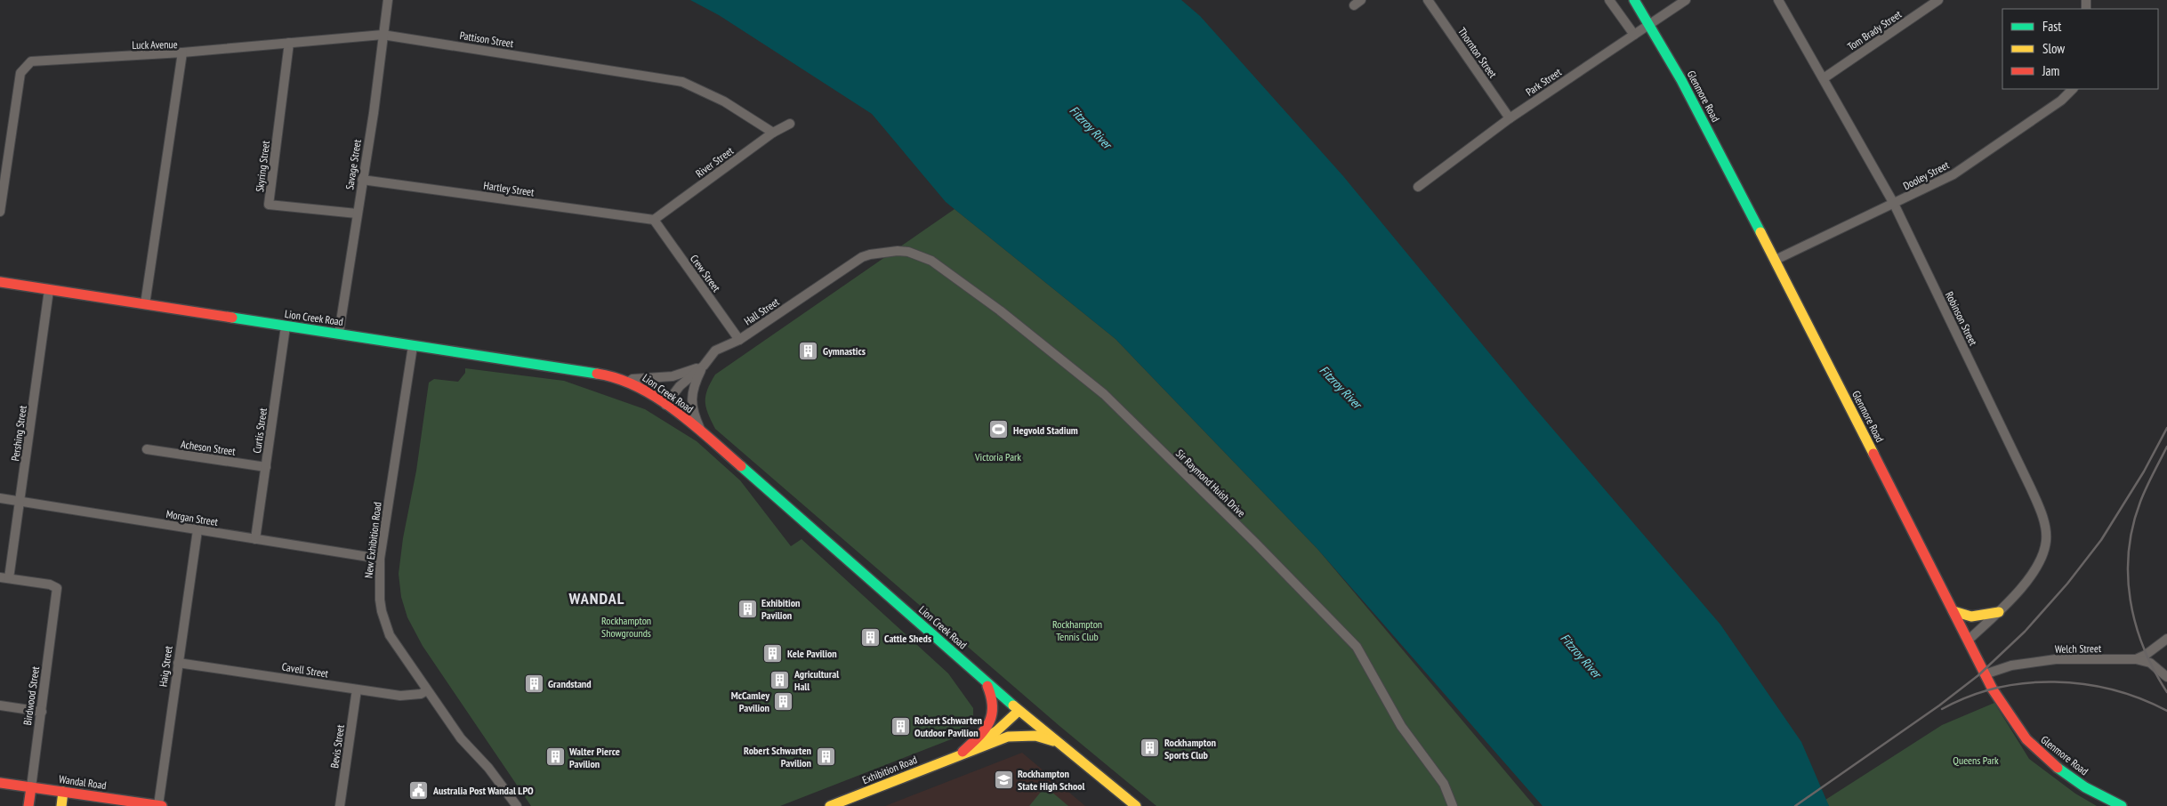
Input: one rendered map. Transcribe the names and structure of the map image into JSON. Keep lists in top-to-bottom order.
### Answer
{
  "streets": {
    "street": [
      "Tom Brady Street",
      "Pattison Street",
      "Luck Avenue",
      "Thornton Street",
      "Park Street",
      "Glenmore Road",
      "River Street",
      "Savage Street",
      "Skyring Street",
      "Dooley Street",
      "Hartley Street",
      "Crew Street",
      "Hall Street",
      "Lion Creek Road",
      "Robinson Street",
      "Curtis Street",
      "Pershing Street",
      "Acheson Street",
      "Sir Raymond Huish Drive",
      "Morgan Street",
      "New Exhibition Road",
      "Welch Street",
      "Haig Street",
      "Cavell Street",
      "Birdwood Street",
      "Bevis Street",
      "Exhibition Road",
      "Wandal Road"
    ]
  },
  "crossings": [
    ["Tom Brady Street", "Robinson Street"],
    ["Pattison Street", "Luck Avenue"],
    ["Pattison Street", "River Street"],
    ["Pattison Street", "Savage Street"],
    ["Pattison Street", "Skyring Street"],
    ["Luck Avenue", "Lion Creek Road"],
    ["Thornton Street", "Park Street"],
    ["Park Street", "Glenmore Road"],
    ["Glenmore Road", "Dooley Street"],
    ["Glenmore Road", "Robinson Street"],
    ["Glenmore Road", "Welch Street"],
    ["River Street", "Hartley Street"],
    ["River Street", "Crew Street"],
    ["Savage Street", "Skyring Street"],
    ["Savage Street", "Hartley Street"],
    ["Savage Street", "Lion Creek Road"],
    ["Dooley Street", "Robinson Street"],
    ["Hartley Street", "Crew Street"],
    ["Crew Street", "Hall Street"],
    ["Hall Street", "Lion Creek Road"],
    ["Hall Street", "Sir Raymond Huish Drive"],
    ["Lion Creek Road", "Curtis Street"],
    ["Lion Creek Road", "Pershing Street"],
    ["Lion Creek Road", "New Exhibition Road"],
    ["Lion Creek Road", "Exhibition Road"],
    ["Curtis Street", "Acheson Street"],
    ["Curtis Street", "Morgan Street"],
    ["Pershing Street", "Morgan Street"],
    ["Pershing Street", "Birdwood Street"],
    ["Morgan Street", "New Exhibition Road"],
    ["Morgan Street", "Haig Street"],
    ["New Exhibition Road", "Cavell Street"],
    ["Haig Street", "Cavell Street"],
    ["Haig Street", "Wandal Road"],
    ["Cavell Street", "Bevis Street"],
    ["Birdwood Street", "Wandal Road"]
  ],
  "districts": ["WANDAL"],
  "water": ["Fitzroy River"],
  "parks": [
    "Victoria Park",
    "Rockhampton Showgrounds",
    "Rockhampton Tennis Club",
    "Queens Park"
  ],
  "places": {
    "building": [
      "Gymnastics",
      "Exhibition Pavilion",
      "Cattle Sheds",
      "Kele Pavilion",
      "Agricultural Hall",
      "Grandstand",
      "McCamley Pavilion",
      "Robert Schwarten Outdoor Pavilion",
      "Rockhampton Sports Club",
      "Robert Schwarten Pavilion",
      "Walter Pierce Pavilion"
    ],
    "sports": ["Hegvold Stadium"],
    "school or university": ["Rockhampton State High School"],
    "public building": ["Australia Post Wandal LPO"]
  },
  "legend": ["Fast", "Slow", "Jam"]
}
